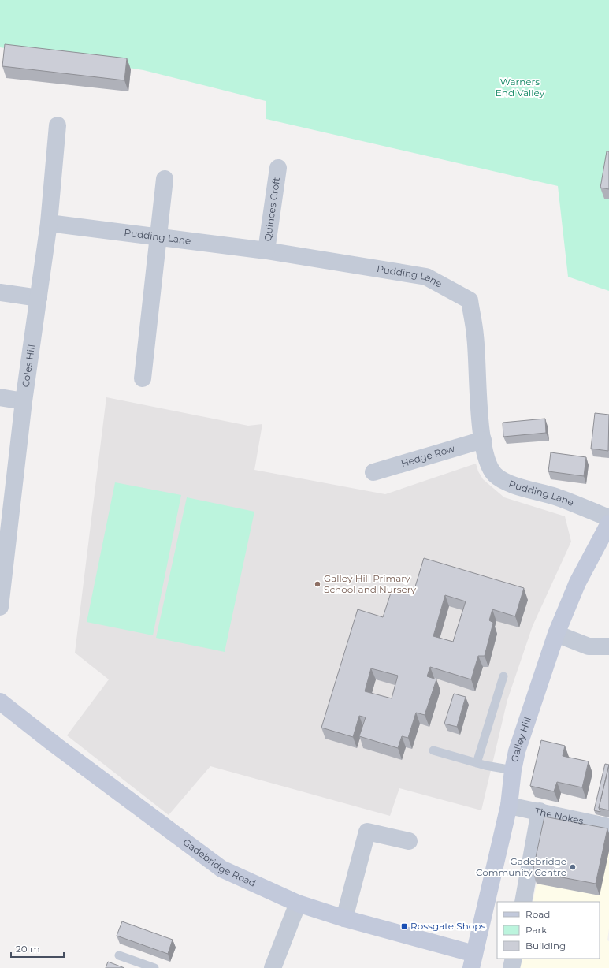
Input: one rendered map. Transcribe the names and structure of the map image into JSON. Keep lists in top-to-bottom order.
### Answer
{
  "streets": {
    "street": [
      "Quinces Croft",
      "Pudding Lane",
      "Coles Hill",
      "Hedge Row",
      "Galley Hill",
      "The Nokes",
      "Gadebridge Road"
    ]
  },
  "crossings": [
    ["Quinces Croft", "Pudding Lane"],
    ["Pudding Lane", "Coles Hill"],
    ["Pudding Lane", "Hedge Row"],
    ["Galley Hill", "The Nokes"],
    ["Galley Hill", "Gadebridge Road"]
  ],
  "parks": ["Warners End Valley"],
  "places": {
    "other": ["Galley Hill Primary School and Nursery", "Gadebridge Community Centre"],
    "transit": ["Rossgate Shops"]
  },
  "legend": ["Road", "Park", "Building"],
  "scale_bar": "20 m"
}
